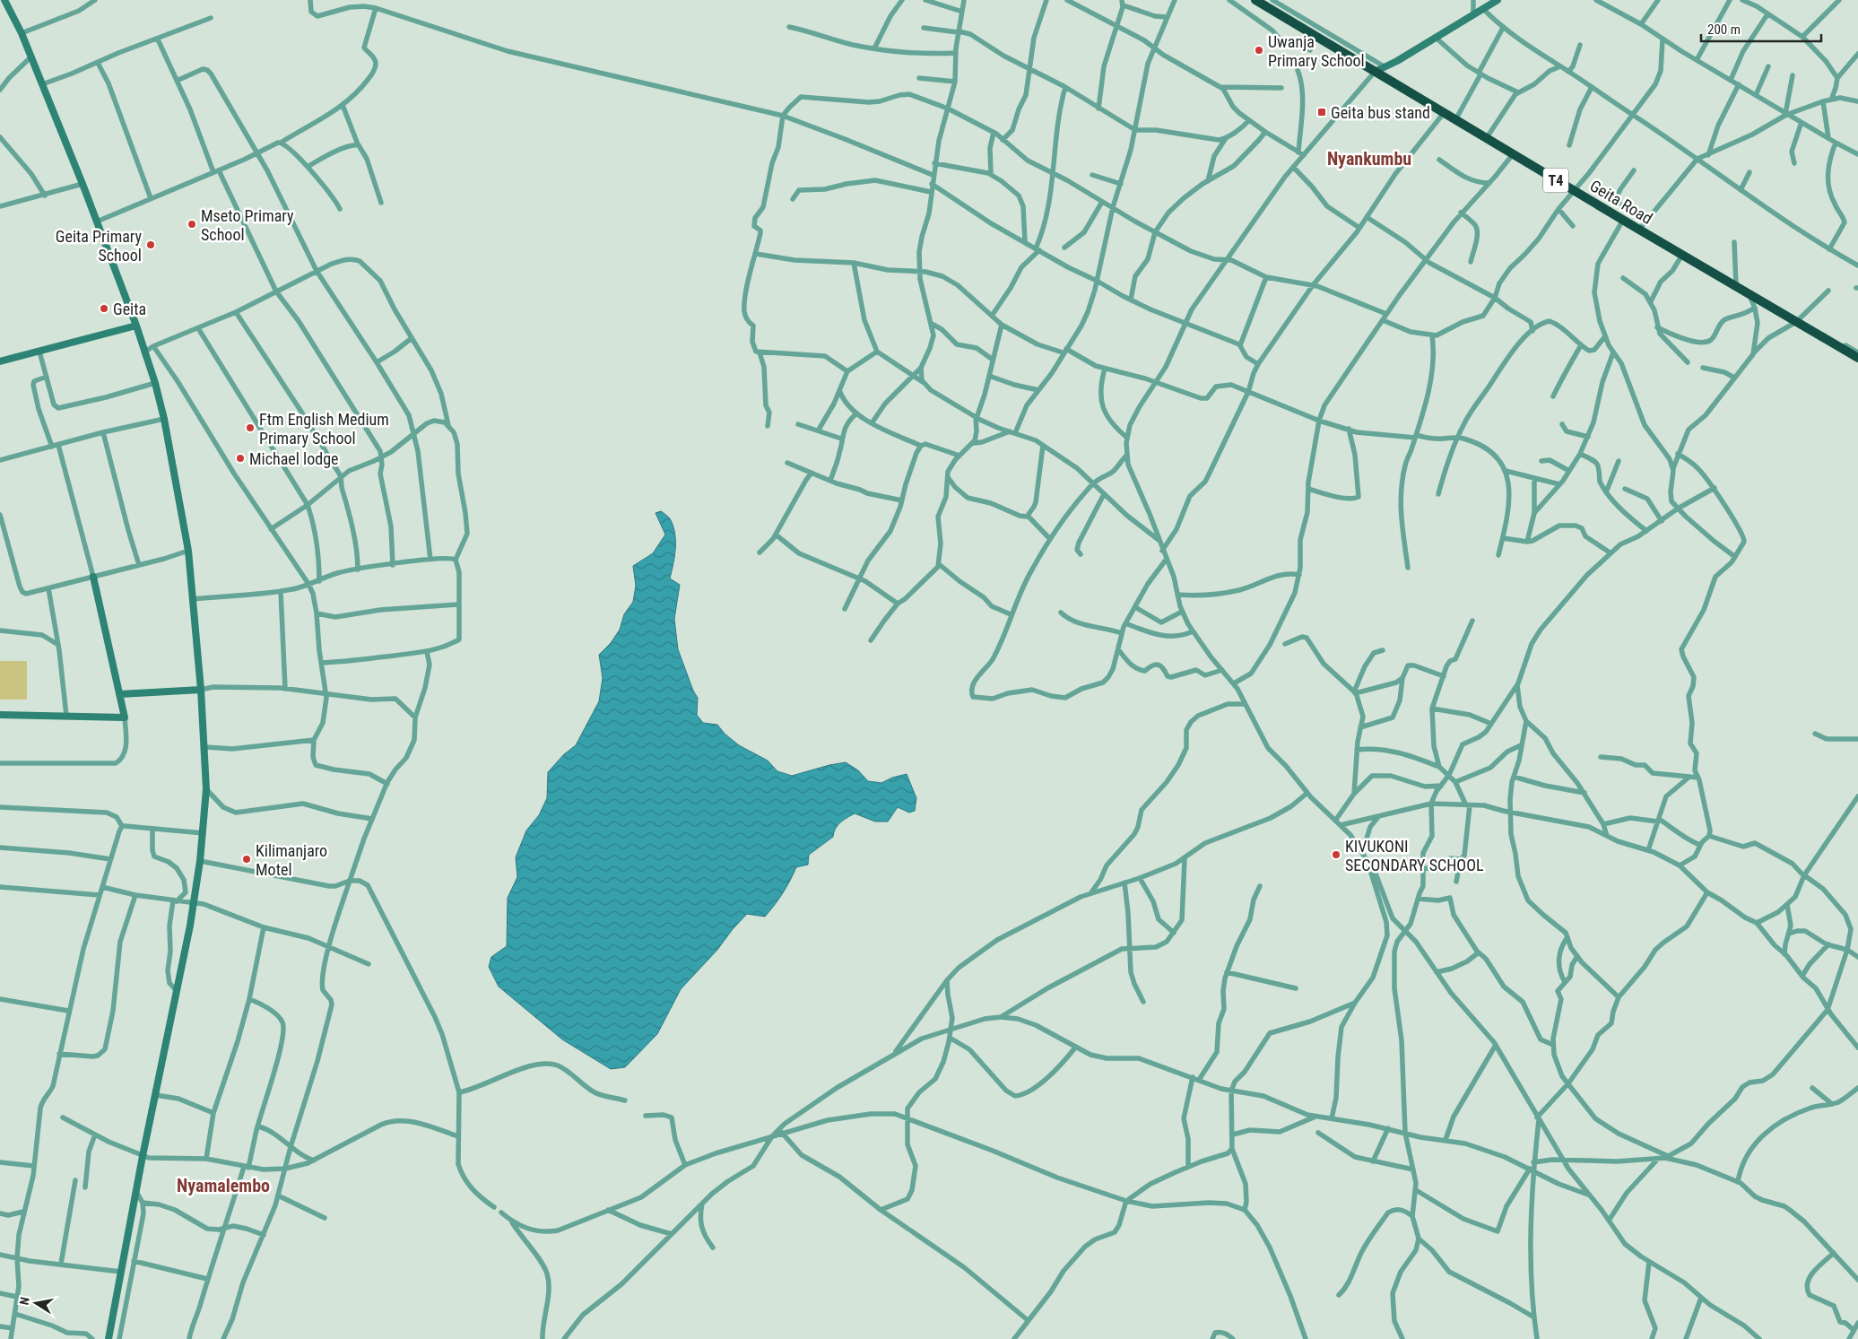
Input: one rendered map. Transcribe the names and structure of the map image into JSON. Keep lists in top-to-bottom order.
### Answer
{
  "streets": {
    "highway": ["T4", "Geita Road"]
  },
  "districts": ["Nyankumbu", "Nyamalembo"],
  "places": {
    "other": [
      "Uwanja Primary School",
      "Mseto Primary School",
      "Geita Primary School",
      "Geita",
      "Ftm English Medium Primary School",
      "Michael lodge",
      "KIVUKONI SECONDARY SCHOOL",
      "Kilimanjaro Motel"
    ],
    "transit": ["Geita bus stand"]
  },
  "scale_bar": "200 m",
  "north": "left"
}
